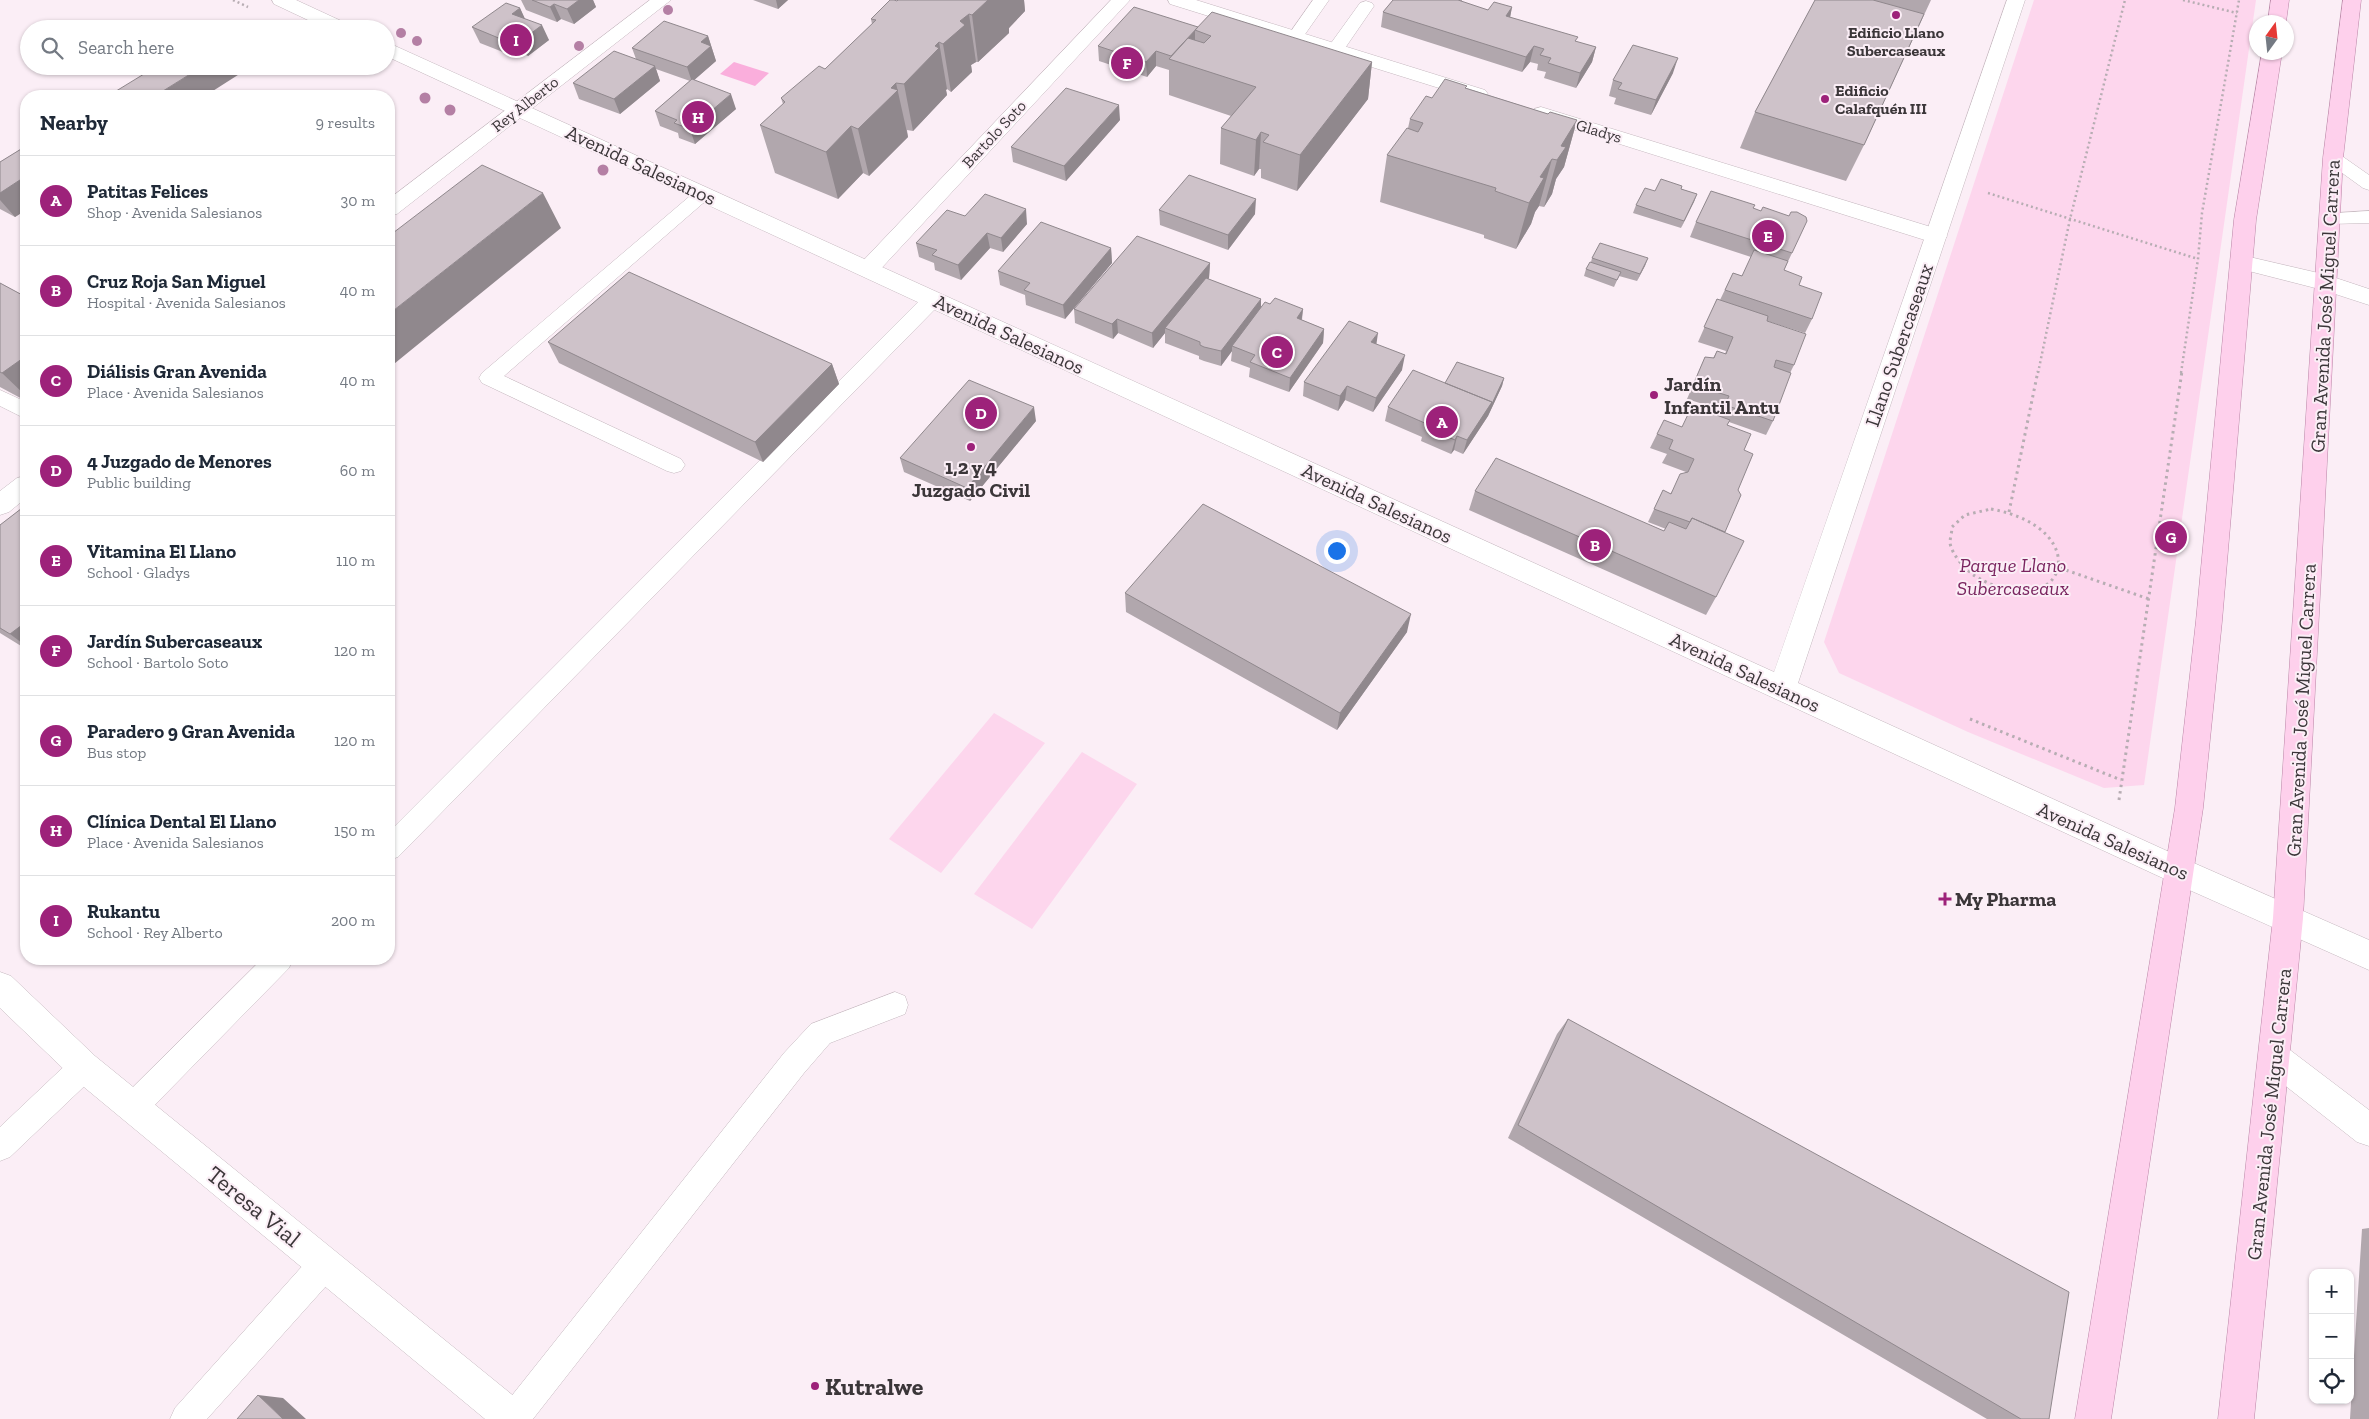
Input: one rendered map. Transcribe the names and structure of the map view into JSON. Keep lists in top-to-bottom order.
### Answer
{
  "streets": {
    "main road": ["Gran Avenida José Miguel Carrera"],
    "street": [
      "Rey Alberto",
      "Gladys",
      "Bartolo Soto",
      "Avenida Salesianos",
      "Llano Subercaseaux",
      "Teresa Vial"
    ]
  },
  "crossings": [
    ["Rey Alberto", "Avenida Salesianos"],
    ["Gladys", "Llano Subercaseaux"],
    ["Bartolo Soto", "Avenida Salesianos"],
    ["Avenida Salesianos", "Gran Avenida José Miguel Carrera"],
    ["Avenida Salesianos", "Llano Subercaseaux"]
  ],
  "parks": ["Parque Llano Subercaseaux"],
  "places": {
    "other": [
      "Edificio Llano Subercaseaux",
      "Edificio Calafquén III",
      "Jardín Infantil Antu",
      "1,2 y 4 Juzgado Civil",
      "Kutralwe"
    ],
    "health": ["My Pharma"]
  },
  "north": "top",
  "page": {
    "search": "Search here",
    "pins": [
      "I",
      "F",
      "H",
      "E",
      "C",
      "D",
      "A",
      "G",
      "B"
    ],
    "heading": ["Nearby", "9 results"],
    "list": [
      {
        "mark": "A",
        "name": "Patitas Felices",
        "note": "Shop · Avenida Salesianos",
        "value": "30 m"
      },
      {
        "mark": "B",
        "name": "Cruz Roja San Miguel",
        "note": "Hospital · Avenida Salesianos",
        "value": "40 m"
      },
      {
        "mark": "C",
        "name": "Diálisis Gran Avenida",
        "note": "Place · Avenida Salesianos",
        "value": "40 m"
      },
      {
        "mark": "D",
        "name": "4 Juzgado de Menores",
        "note": "Public building",
        "value": "60 m"
      },
      {
        "mark": "E",
        "name": "Vitamina El Llano",
        "note": "School · Gladys",
        "value": "110 m"
      },
      {
        "mark": "F",
        "name": "Jardín Subercaseaux",
        "note": "School · Bartolo Soto",
        "value": "120 m"
      },
      {
        "mark": "G",
        "name": "Paradero 9 Gran Avenida",
        "note": "Bus stop",
        "value": "120 m"
      },
      {
        "mark": "H",
        "name": "Clínica Dental El Llano",
        "note": "Place · Avenida Salesianos",
        "value": "150 m"
      },
      {
        "mark": "I",
        "name": "Rukantu",
        "note": "School · Rey Alberto",
        "value": "200 m"
      }
    ],
    "map_buttons": ["+", "−"]
  }
}
